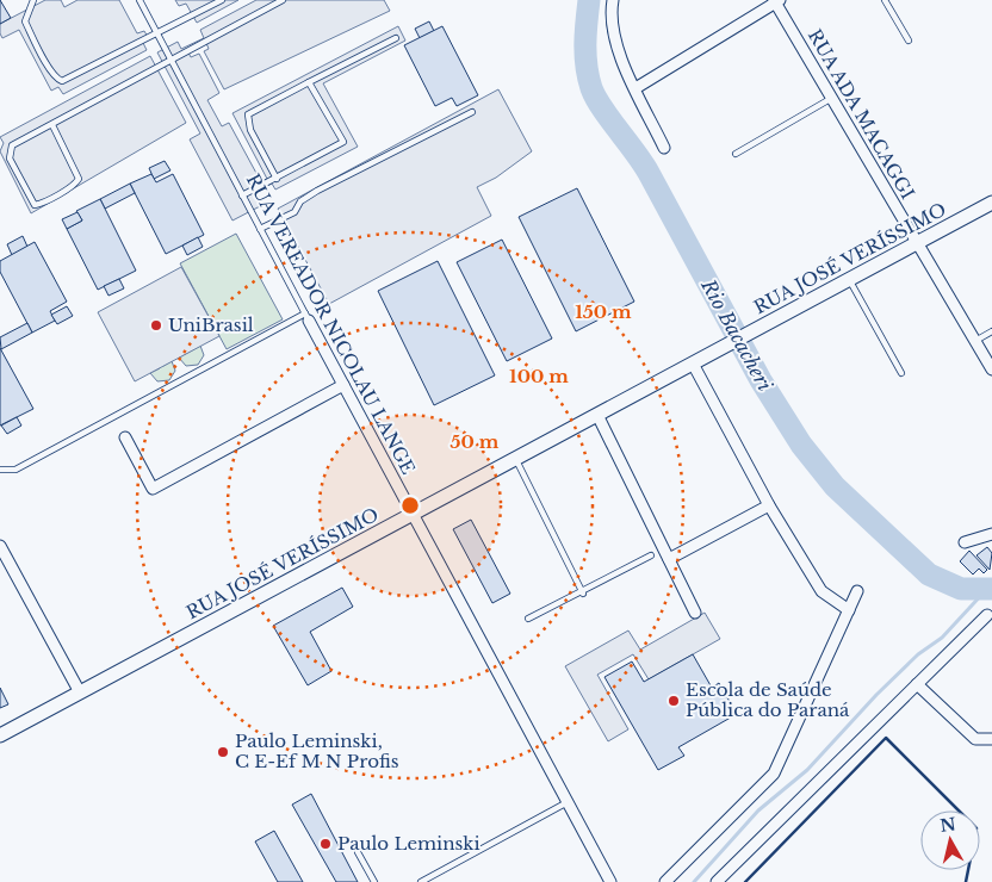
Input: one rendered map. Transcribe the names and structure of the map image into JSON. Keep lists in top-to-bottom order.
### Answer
{
  "streets": {
    "street": ["RUA ADA MACAGGI", "RUA JOSÉ VERÍSSIMO", "RUA VEREADOR NICOLAU LANGE"]
  },
  "crossings": [
    ["RUA ADA MACAGGI", "RUA JOSÉ VERÍSSIMO"],
    ["RUA JOSÉ VERÍSSIMO", "RUA VEREADOR NICOLAU LANGE"]
  ],
  "water": ["Rio Bacacheri"],
  "places": [
    "UniBrasil",
    "Escola de Saúde Pública do Paraná",
    "Paulo Leminski, C E-Ef M N Profis",
    "Paulo Leminski"
  ],
  "north": "top",
  "rings": ["150 m", "100 m", "50 m"]
}
